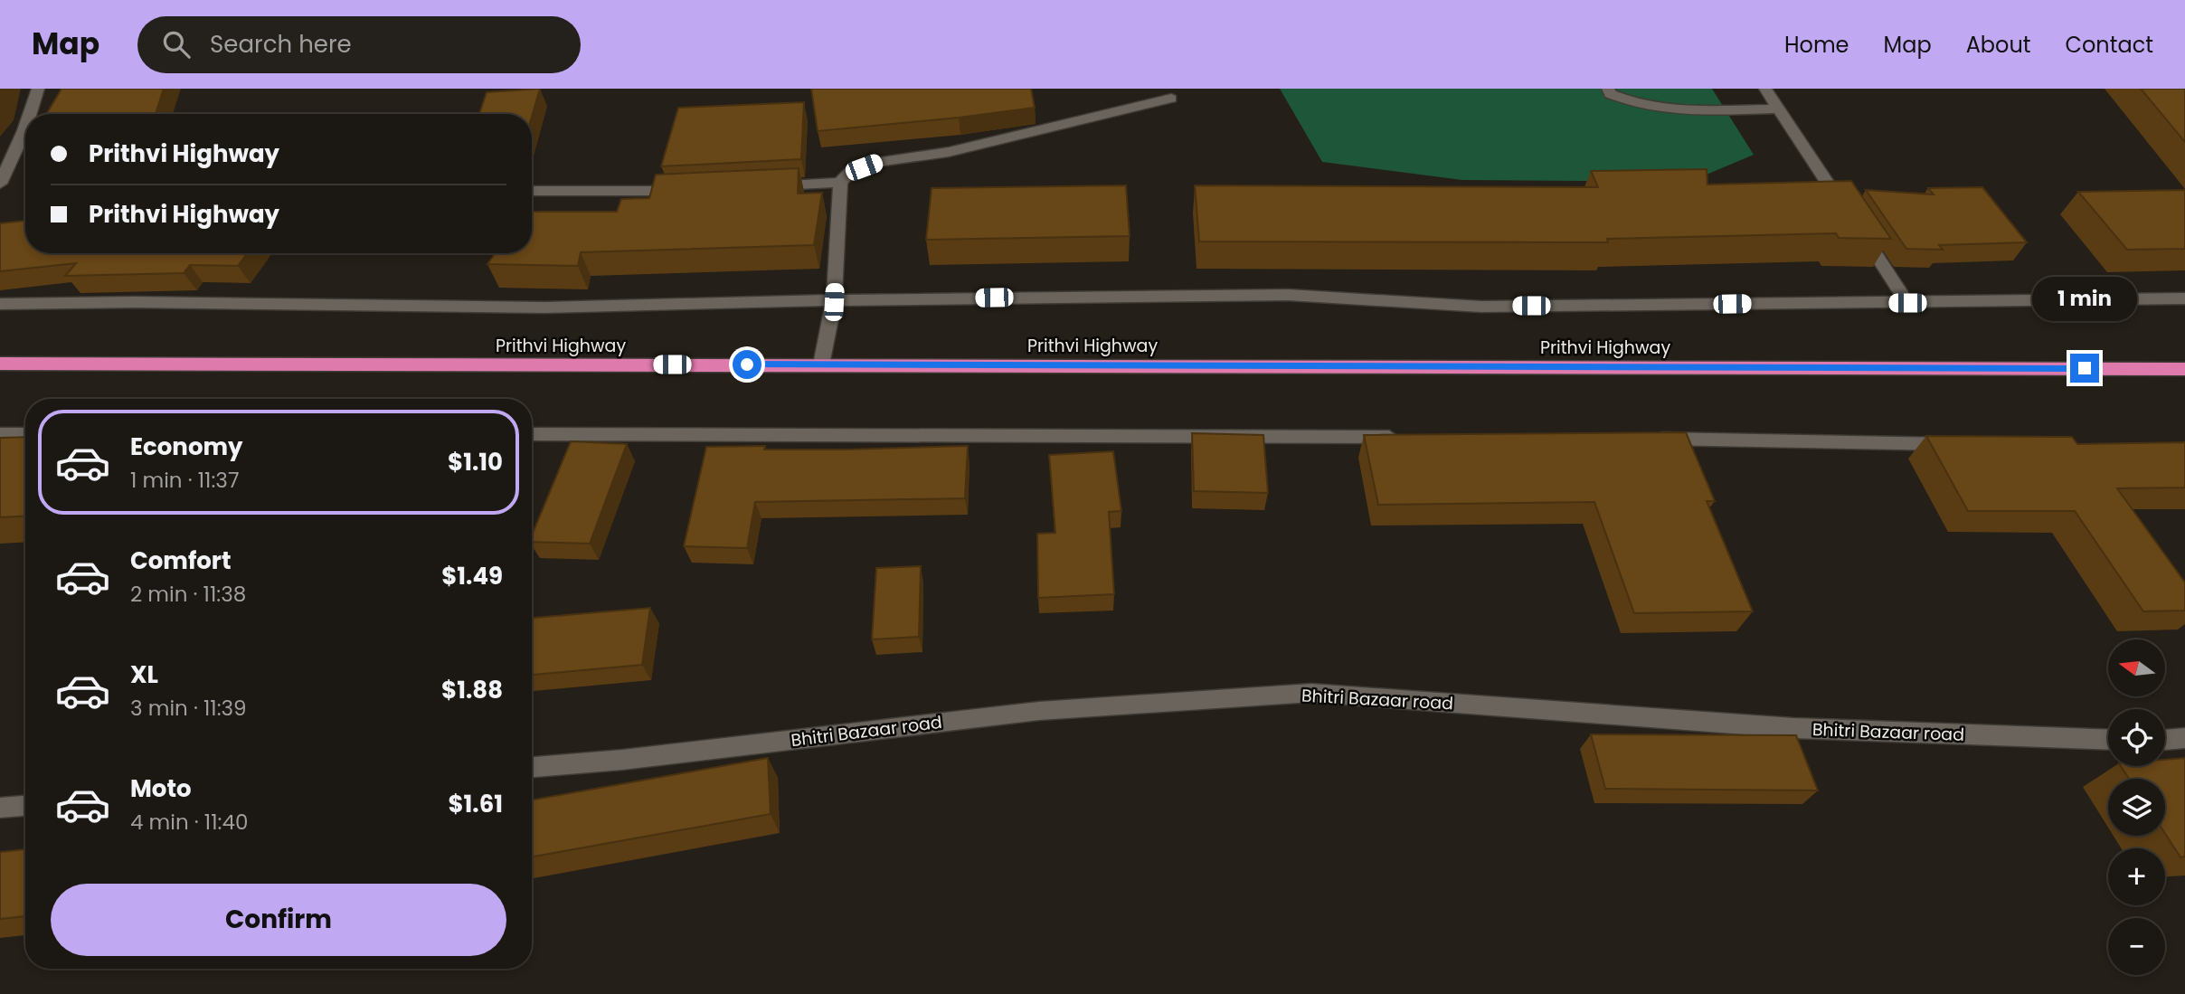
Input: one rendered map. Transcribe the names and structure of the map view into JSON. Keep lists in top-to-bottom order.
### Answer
{
  "streets": {
    "highway": ["Prithvi Highway"],
    "street": ["Bhitri Bazaar road"]
  },
  "north": "left",
  "page": {
    "header": "Map",
    "search": "Search here",
    "nav": [
      "Home",
      "Map",
      "About",
      "Contact"
    ],
    "banner": ["Prithvi Highway", "Prithvi Highway"],
    "bubble": "1 min",
    "list": [
      {
        "name": "Economy",
        "note": "1 min · 11:37",
        "value": "$1.10"
      },
      {
        "name": "Comfort",
        "note": "2 min · 11:38",
        "value": "$1.49"
      },
      {
        "name": "XL",
        "note": "3 min · 11:39",
        "value": "$1.88"
      },
      {
        "name": "Moto",
        "note": "4 min · 11:40",
        "value": "$1.61"
      }
    ],
    "map_buttons": ["+", "−"],
    "buttons": "Confirm"
  }
}
